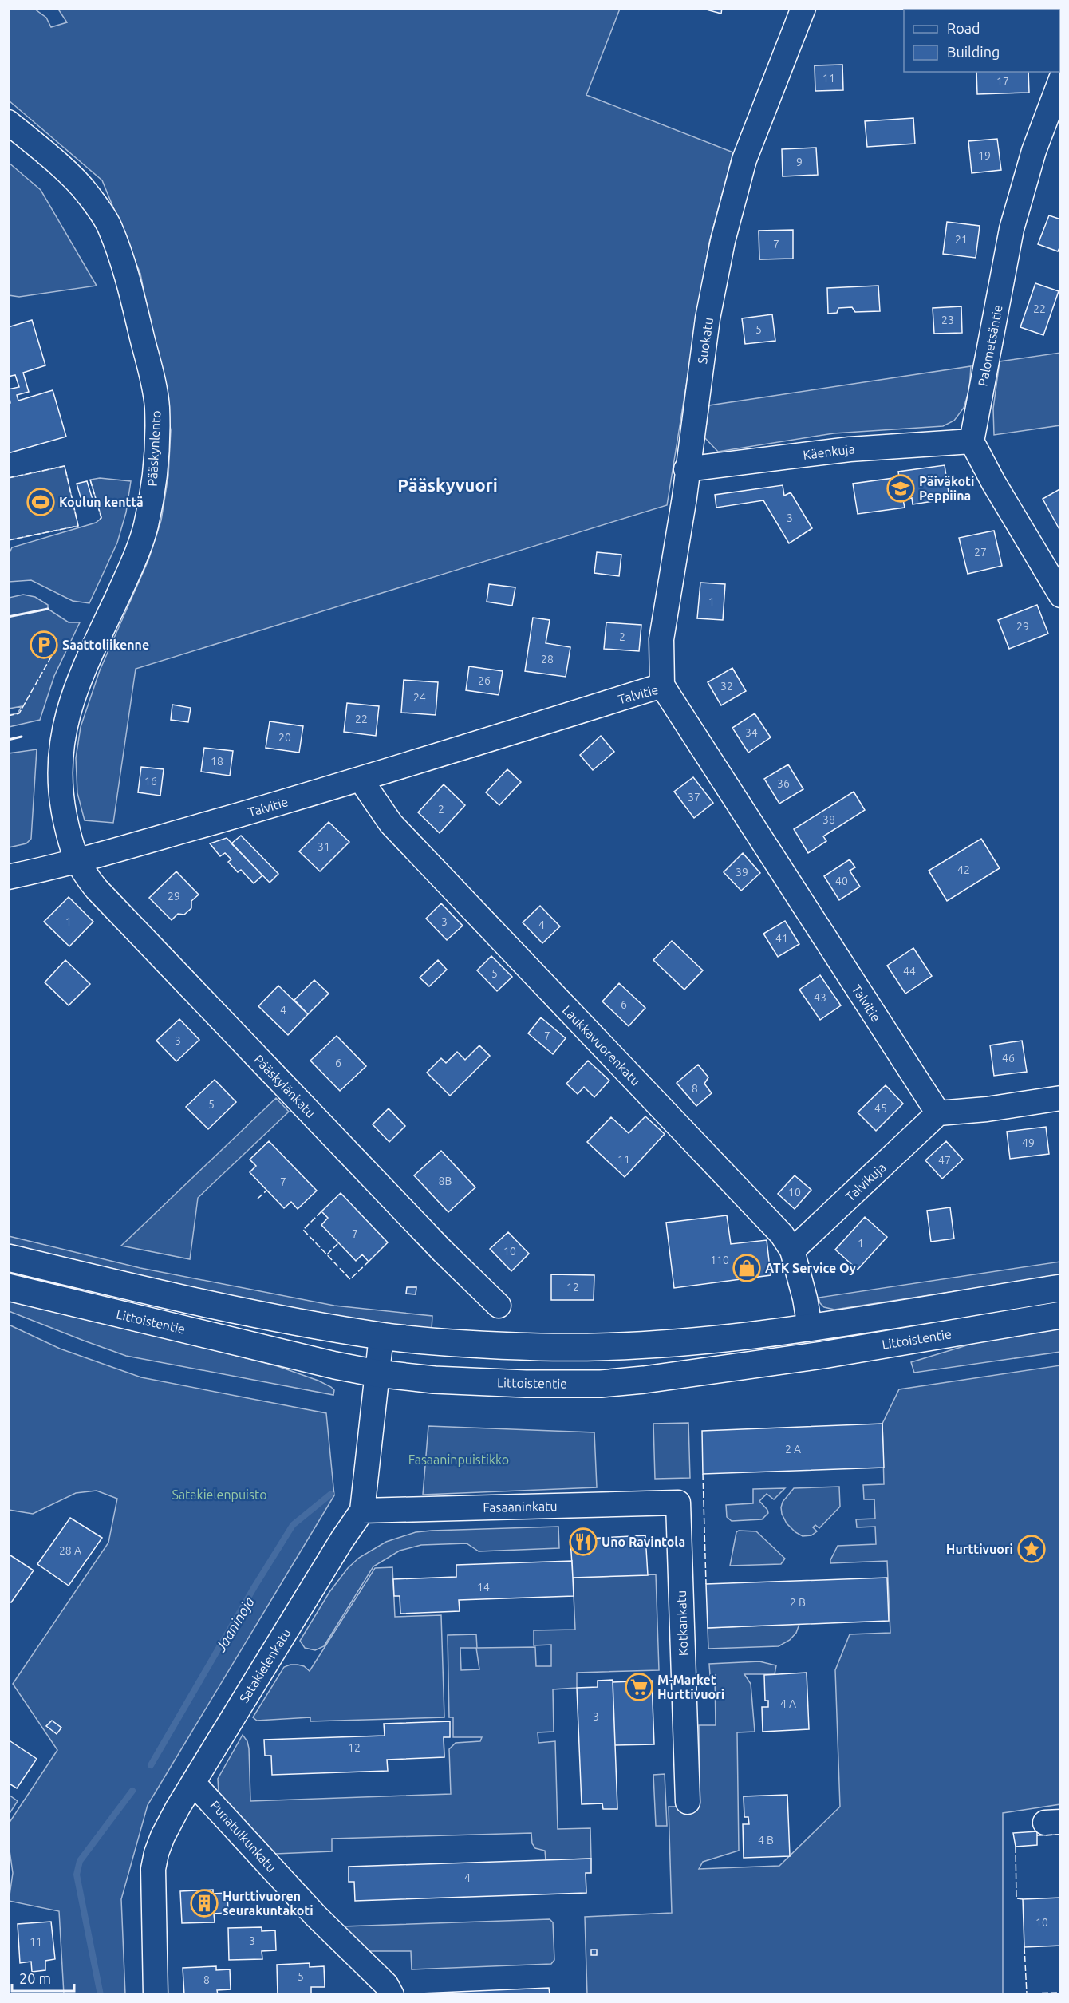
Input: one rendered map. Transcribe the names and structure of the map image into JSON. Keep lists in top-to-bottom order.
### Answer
{
  "streets": {
    "main road": ["Littoistentie"],
    "street": [
      "Suokatu",
      "Palometsäntie",
      "Pääskynlento",
      "Käenkuja",
      "Talvitie",
      "Laukkavuorenkatu",
      "Pääskylänkatu",
      "Talvikuja",
      "Fasaaninkatu",
      "Kotkankatu",
      "Satakielenkatu",
      "Punatulkunkatu"
    ]
  },
  "crossings": [
    ["Suokatu", "Käenkuja"],
    ["Suokatu", "Talvitie"],
    ["Palometsäntie", "Käenkuja"],
    ["Pääskynlento", "Talvitie"],
    ["Pääskynlento", "Pääskylänkatu"],
    ["Talvitie", "Laukkavuorenkatu"],
    ["Talvitie", "Pääskylänkatu"],
    ["Talvitie", "Talvikuja"],
    ["Laukkavuorenkatu", "Talvikuja"],
    ["Littoistentie", "Satakielenkatu"],
    ["Fasaaninkatu", "Kotkankatu"],
    ["Fasaaninkatu", "Satakielenkatu"],
    ["Satakielenkatu", "Punatulkunkatu"]
  ],
  "districts": ["Pääskyvuori"],
  "water": ["Jaaninoja"],
  "parks": ["Fasaaninpuistikko", "Satakielenpuisto"],
  "places": {
    "school or university": ["Päiväkoti Peppiina"],
    "sports": ["Koulun kenttä"],
    "parking": ["Saattoliikenne"],
    "shop": ["ATK Service Oy"],
    "restaurant": ["Uno Ravintola"],
    "place": ["Hurttivuori"],
    "supermarket": ["M-Market Hurttivuori"],
    "building": ["Hurttivuoren seurakuntakoti"]
  },
  "house_numbers": [
    "11",
    "17",
    "19",
    "9",
    "21",
    "7",
    "22",
    "23",
    "5",
    "3",
    "27",
    "1",
    "29",
    "2",
    "28",
    "26",
    "32",
    "24",
    "22",
    "34",
    "20",
    "18",
    "16",
    "36",
    "37",
    "2",
    "38",
    "31",
    "42",
    "39",
    "40",
    "29",
    "1",
    "3",
    "4",
    "41",
    "44",
    "5",
    "43",
    "6",
    "4",
    "7",
    "3",
    "46",
    "6",
    "8",
    "5",
    "45",
    "49",
    "11",
    "47",
    "8B",
    "7",
    "10",
    "7",
    "1",
    "10",
    "110",
    "12",
    "2 A",
    "28 A",
    "14",
    "2 B",
    "4 A",
    "3",
    "12",
    "4 B",
    "4",
    "10",
    "3",
    "11",
    "5",
    "8"
  ],
  "legend": ["Road", "Building"],
  "scale_bar": "20 m"
}
